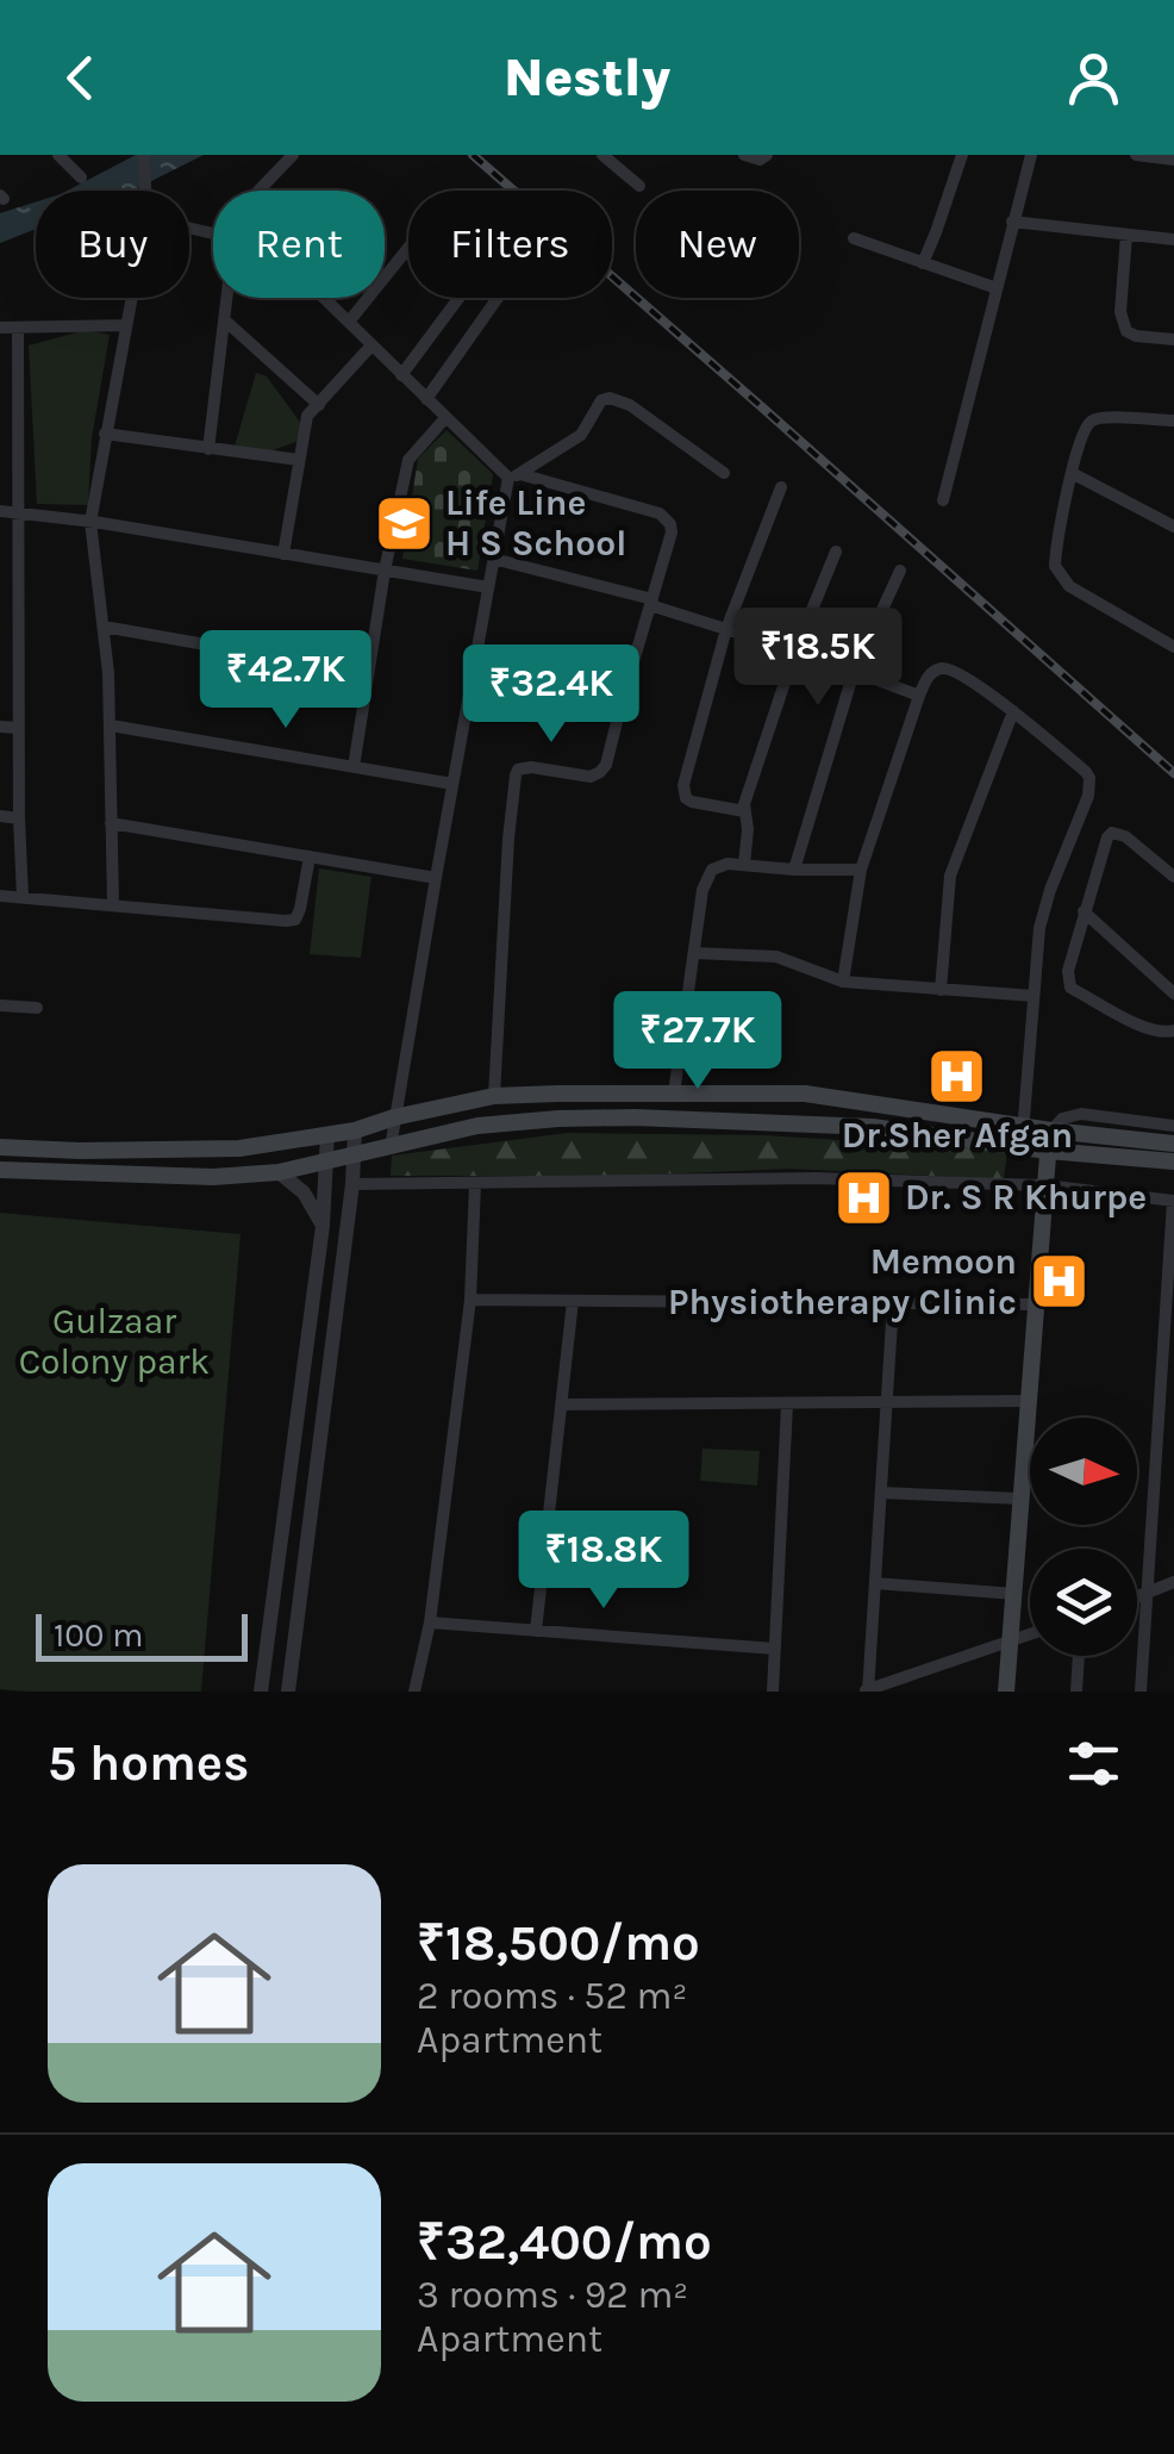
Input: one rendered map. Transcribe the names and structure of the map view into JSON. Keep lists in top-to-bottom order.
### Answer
{
  "parks": ["Gulzaar Colony park"],
  "places": {
    "school or university": ["Life Line H S School"],
    "hospital": ["Dr.Sher Afgan", "Dr. S R Khurpe", "Memoon Physiotherapy Clinic"]
  },
  "scale_bar": "100 m",
  "north": "right",
  "page": {
    "header": "Nestly",
    "chip": [
      "Buy",
      "Rent",
      "Filters",
      "New"
    ],
    "price": [
      "₹18.5K",
      "₹42.7K",
      "₹32.4K",
      "₹27.7K",
      "₹18.8K"
    ],
    "scale": "100 m",
    "heading": "5 homes",
    "list": [
      {
        "name": "₹18,500/mo",
        "note": "2 rooms · 52 m² · Apartment"
      },
      {
        "name": "₹32,400/mo",
        "note": "3 rooms · 92 m² · Apartment"
      }
    ]
  }
}
